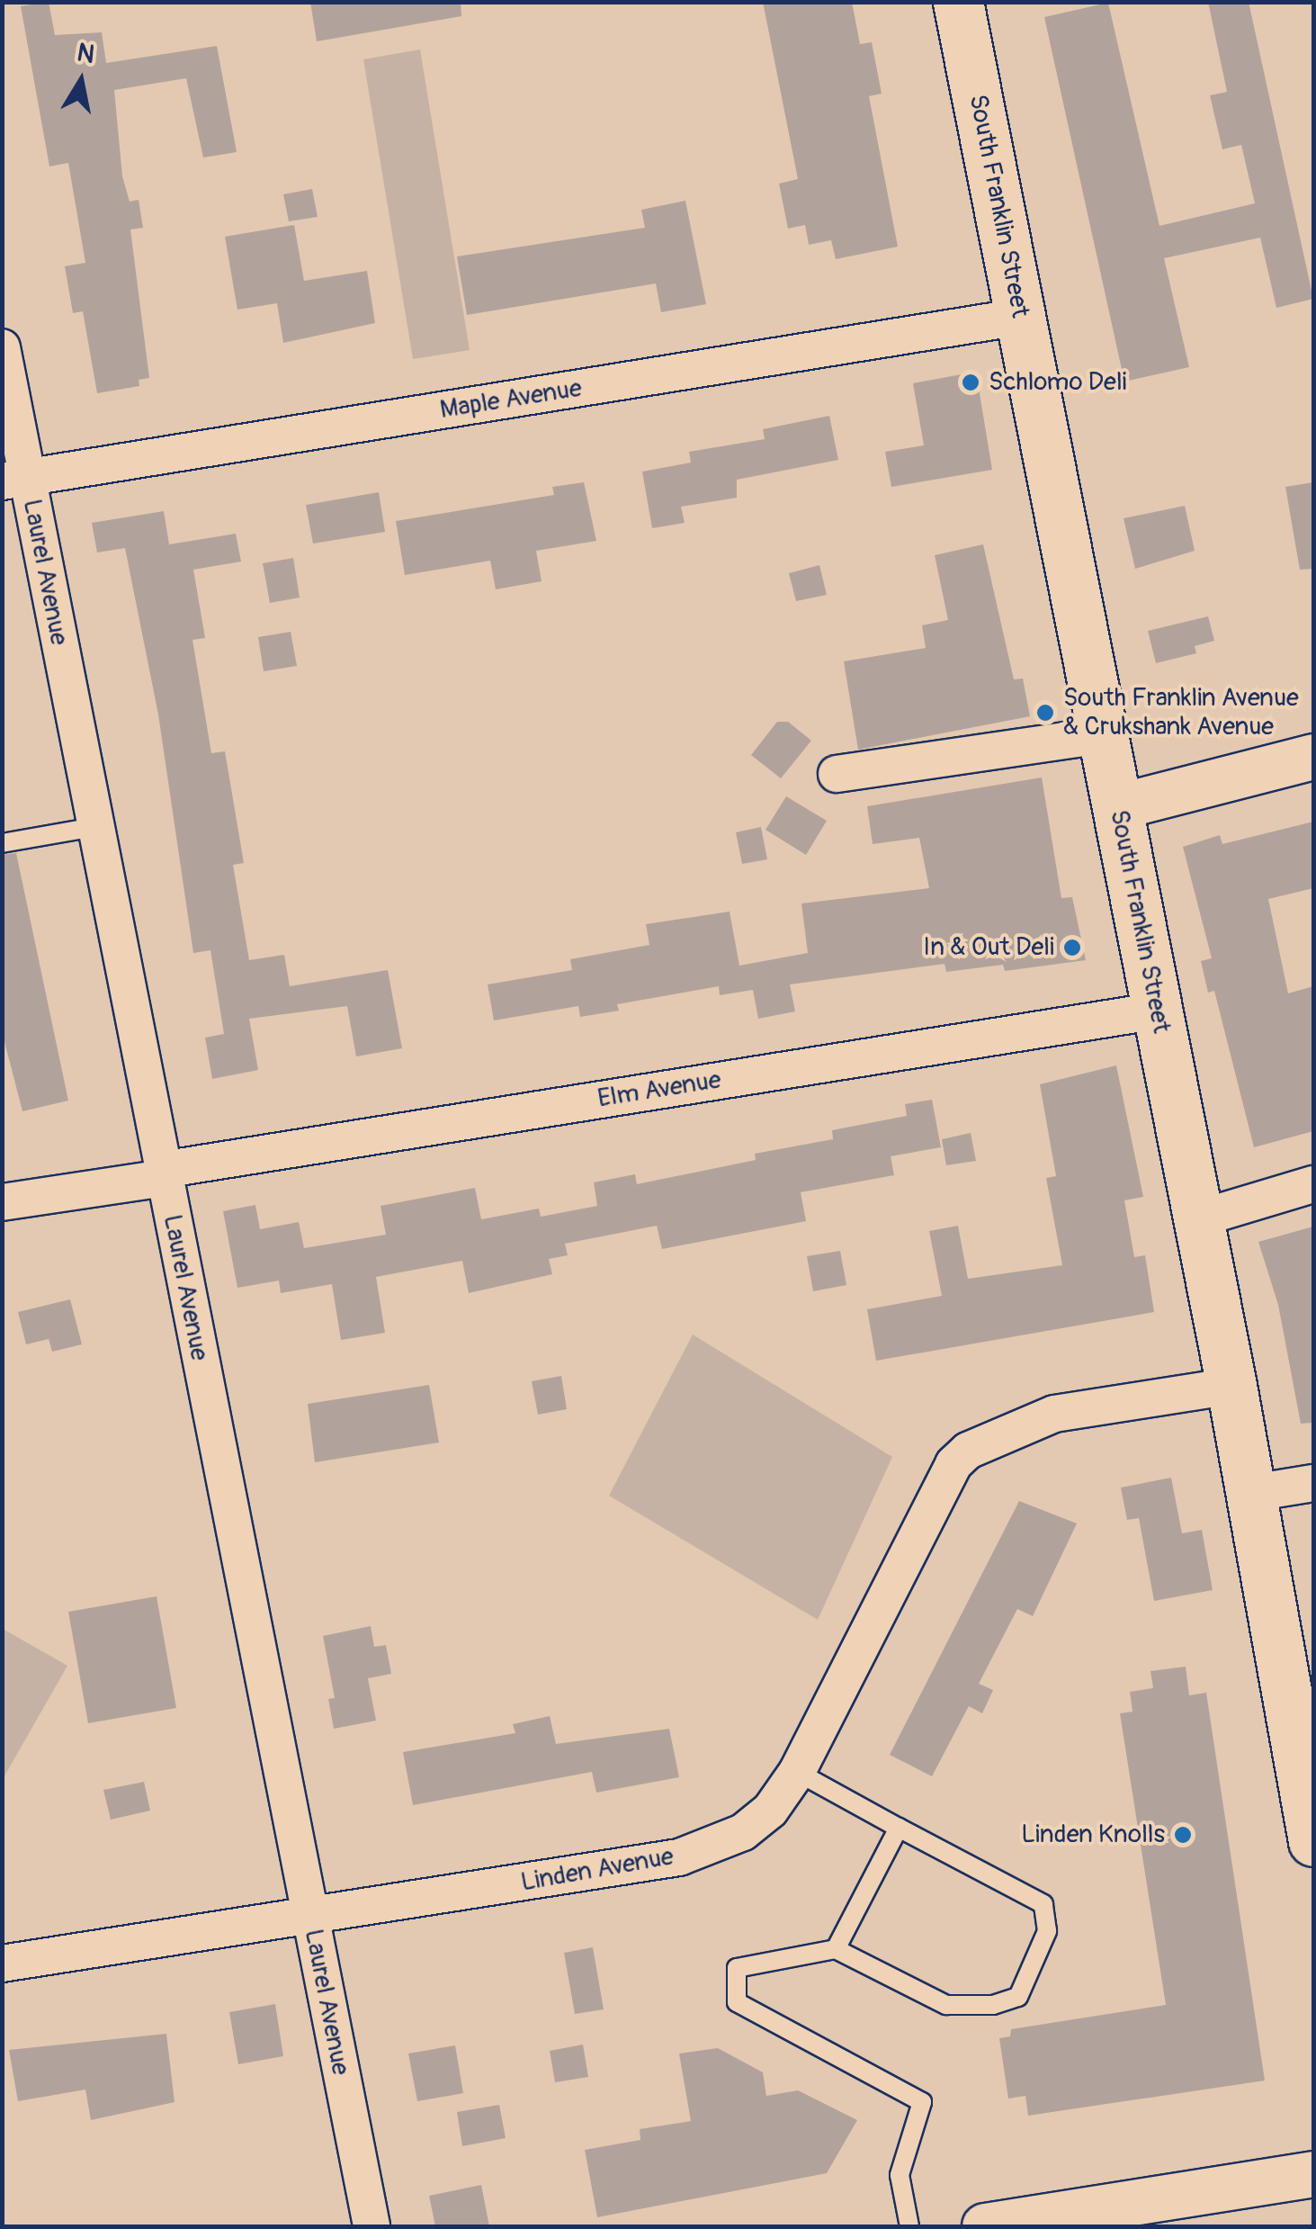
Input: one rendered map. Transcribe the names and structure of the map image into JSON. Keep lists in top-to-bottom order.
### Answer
{
  "streets": {
    "main road": ["South Franklin Street"],
    "street": [
      "Maple Avenue",
      "Laurel Avenue",
      "Elm Avenue",
      "Linden Avenue"
    ]
  },
  "crossings": [
    ["South Franklin Street", "Maple Avenue"],
    ["South Franklin Street", "Elm Avenue"],
    ["South Franklin Street", "Linden Avenue"],
    ["Maple Avenue", "Laurel Avenue"],
    ["Laurel Avenue", "Elm Avenue"],
    ["Laurel Avenue", "Linden Avenue"]
  ],
  "places": [
    "Schlomo Deli",
    "South Franklin Avenue & Crukshank Avenue",
    "In & Out Deli",
    "Linden Knolls"
  ],
  "north": "top"
}
